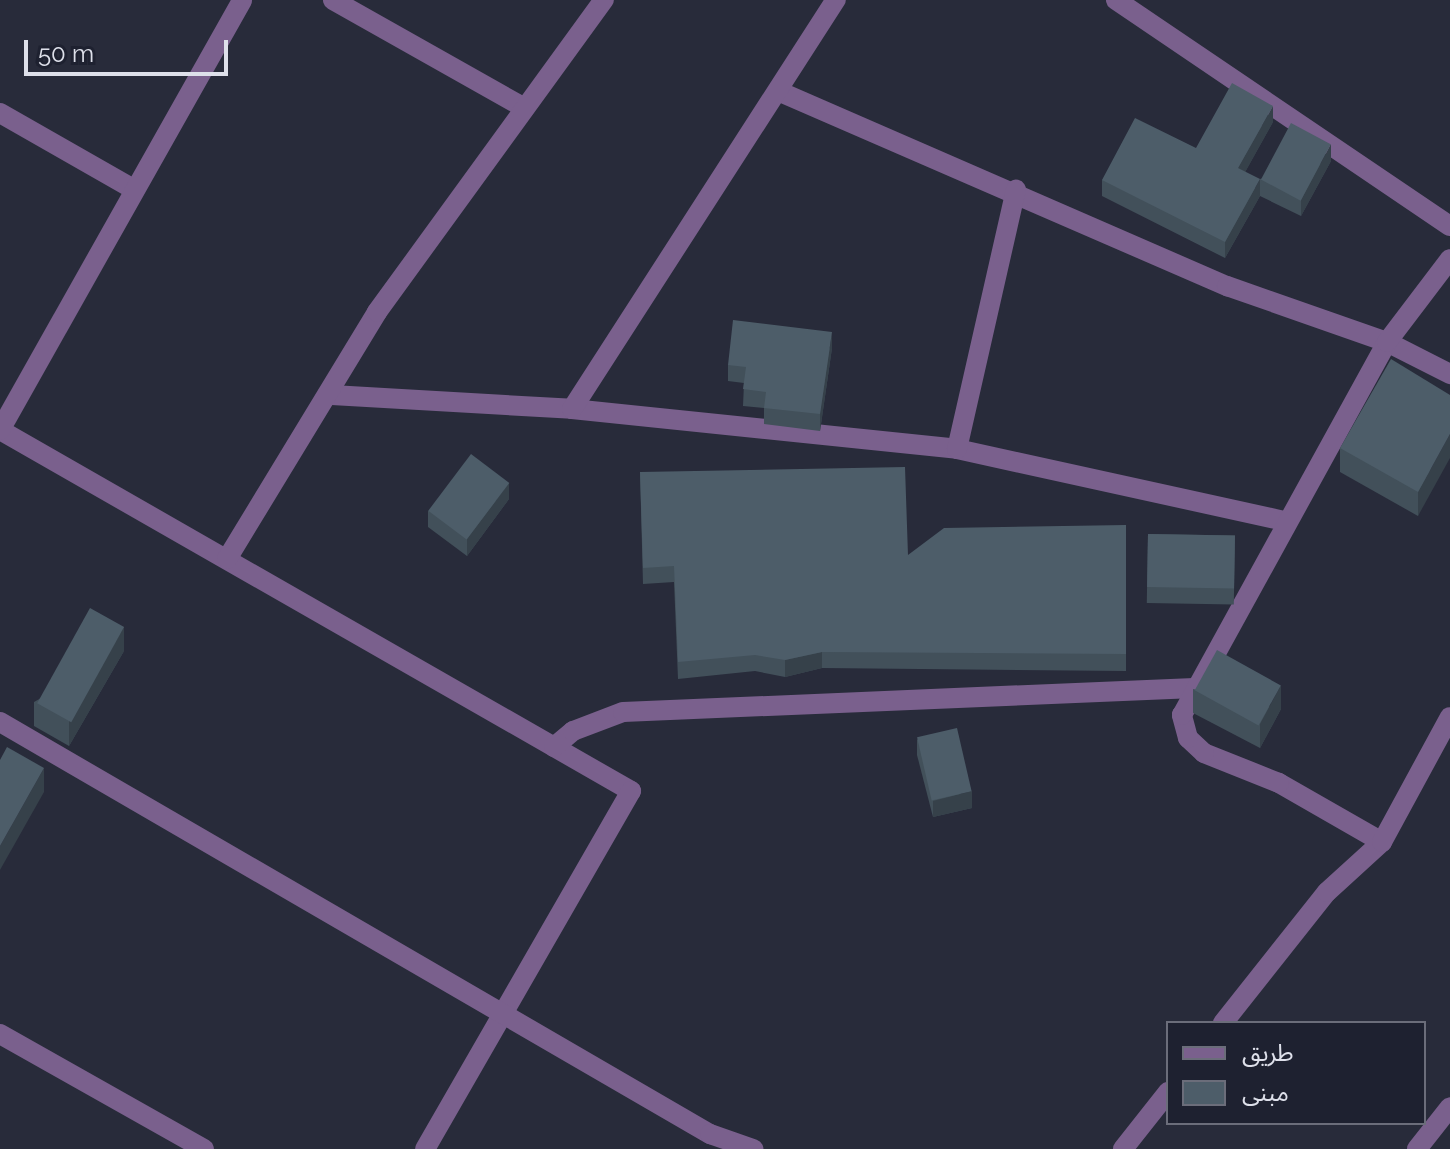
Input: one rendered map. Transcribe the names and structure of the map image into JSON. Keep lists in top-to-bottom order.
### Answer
{
  "legend": ["طريق", "مبنى"],
  "scale_bar": "50 m"
}
